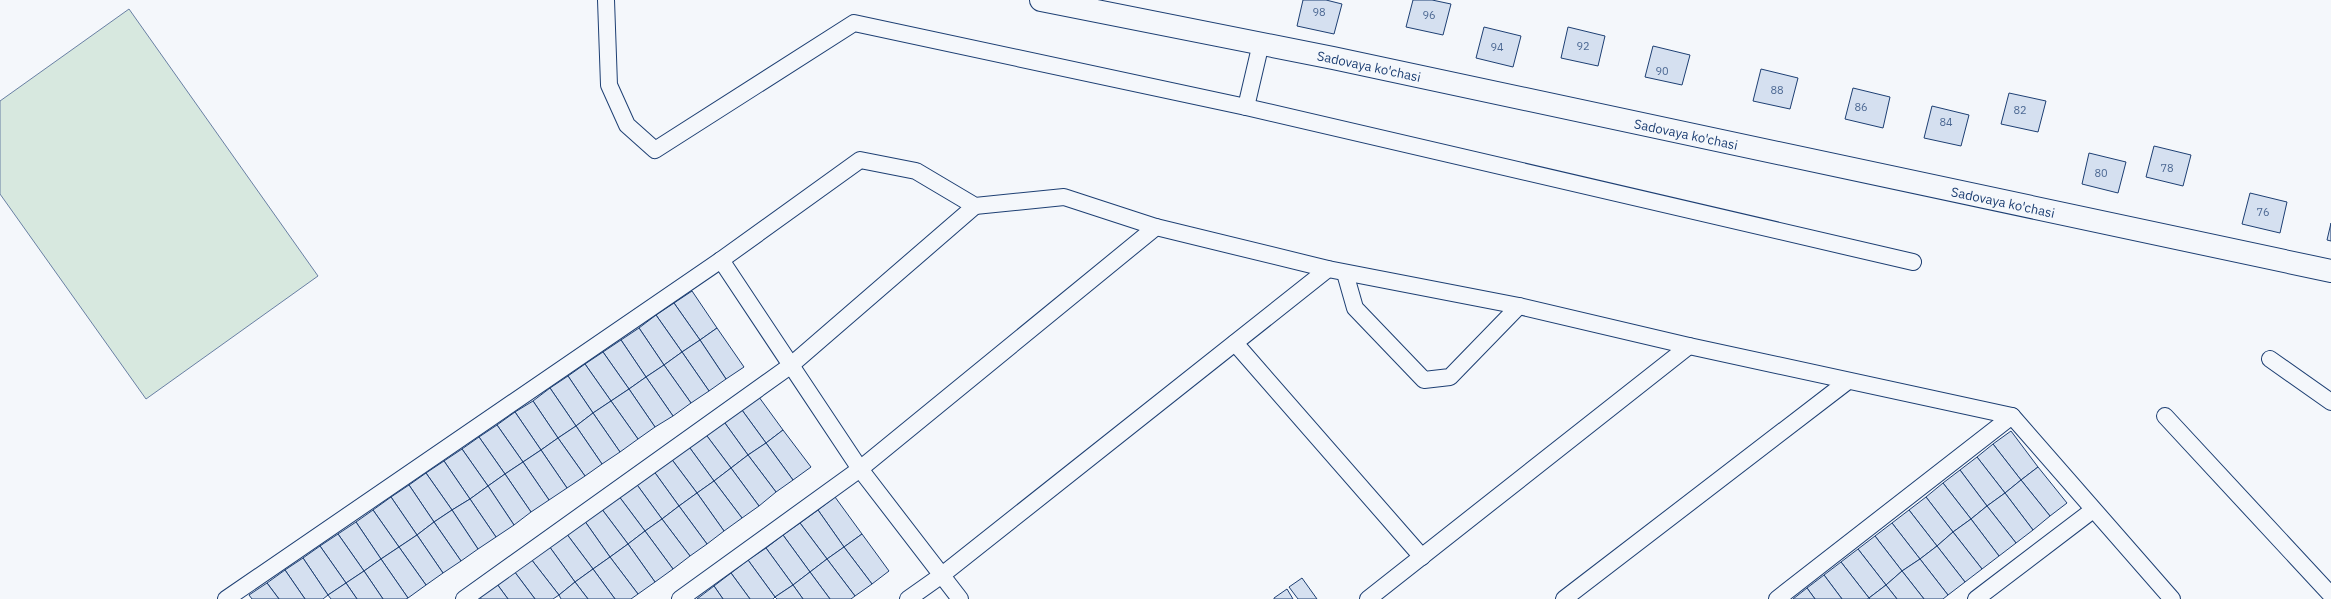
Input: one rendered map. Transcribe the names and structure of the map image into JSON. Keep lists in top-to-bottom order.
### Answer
{
  "streets": {
    "street": ["Sadovaya ko'chasi"]
  },
  "house_numbers": [
    "98",
    "96",
    "92",
    "94",
    "90",
    "88",
    "86",
    "82",
    "84",
    "78",
    "80",
    "76"
  ]
}
